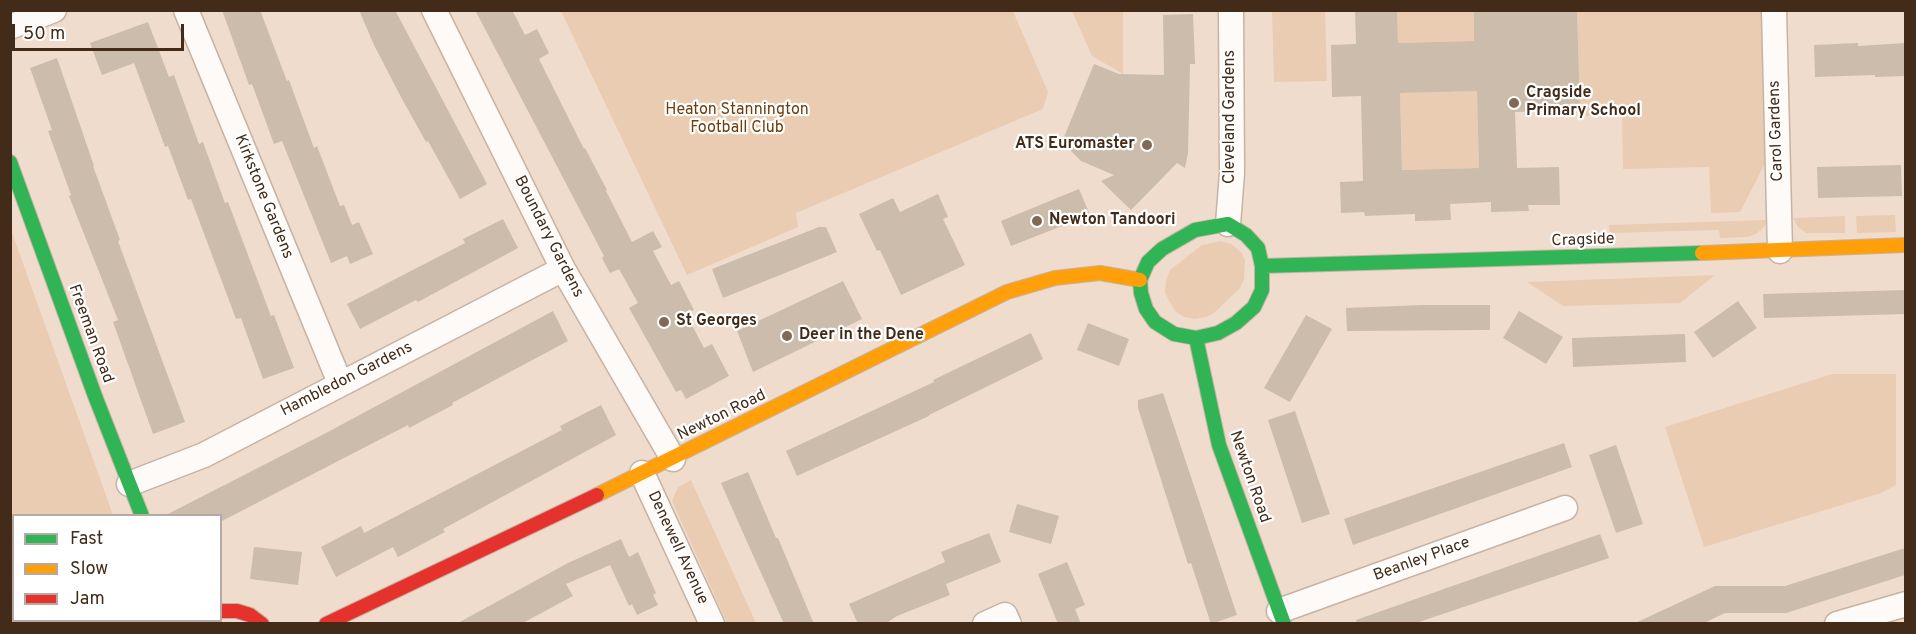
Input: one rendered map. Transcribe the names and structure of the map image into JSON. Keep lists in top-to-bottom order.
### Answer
{
  "streets": {
    "street": [
      "Cleveland Gardens",
      "Carol Gardens",
      "Kirkstone Gardens",
      "Boundary Gardens",
      "Cragside",
      "Freeman Road",
      "Hambledon Gardens",
      "Newton Road",
      "Denewell Avenue",
      "Beanley Place"
    ]
  },
  "crossings": [
    ["Cleveland Gardens", "Cragside"],
    ["Cleveland Gardens", "Newton Road"],
    ["Carol Gardens", "Cragside"],
    ["Kirkstone Gardens", "Hambledon Gardens"],
    ["Boundary Gardens", "Hambledon Gardens"],
    ["Boundary Gardens", "Newton Road"],
    ["Cragside", "Newton Road"],
    ["Freeman Road", "Hambledon Gardens"],
    ["Newton Road", "Denewell Avenue"],
    ["Newton Road", "Beanley Place"]
  ],
  "parks": ["Heaton Stannington Football Club"],
  "places": [
    "Cragside Primary School",
    "ATS Euromaster",
    "Newton Tandoori",
    "St Georges",
    "Deer in the Dene"
  ],
  "legend": ["Fast", "Slow", "Jam"],
  "scale_bar": "50 m"
}
